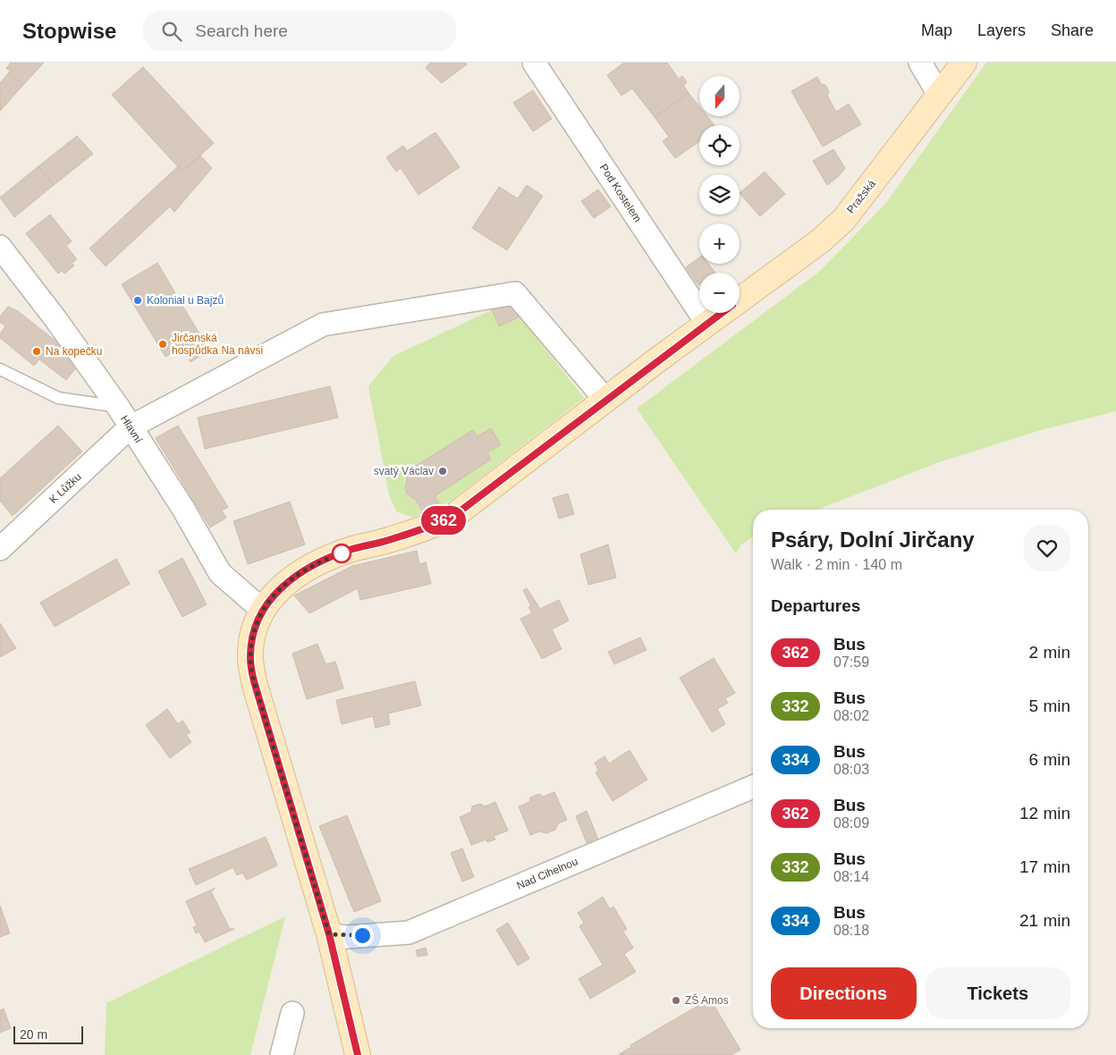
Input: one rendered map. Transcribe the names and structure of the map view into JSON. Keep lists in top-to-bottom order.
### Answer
{
  "streets": {
    "main road": ["Pražská"],
    "street": [
      "Pod Kostelem",
      "Hlavní",
      "K Lůžku",
      "Nad Cihelnou"
    ]
  },
  "crossings": [
    ["Pod Kostelem", "Pražská"],
    ["Pražská", "Hlavní"],
    ["Pražská", "K Lůžku"],
    ["Pražská", "Nad Cihelnou"],
    ["Hlavní", "K Lůžku"]
  ],
  "places": [
    "Kolonial u Bajzů",
    "Jirčanská hospůdka Na návsi",
    "Na kopečku",
    "svatý Václav",
    "ZŠ Amos"
  ],
  "lines": ["bus line 362"],
  "scale_bar": "20 m",
  "north": "bottom",
  "page": {
    "header": "Stopwise",
    "search": "Search here",
    "nav": ["Map", "Layers", "Share"],
    "on_map": "362",
    "map_buttons": ["+", "−"],
    "heading": [
      ["Psáry, Dolní Jirčany", "Walk · 2 min · 140 m"],
      "Departures"
    ],
    "list": [
      {
        "mark": "362",
        "name": "Bus",
        "note": "07:59",
        "value": "2 min"
      },
      {
        "mark": "332",
        "name": "Bus",
        "note": "08:02",
        "value": "5 min"
      },
      {
        "mark": "334",
        "name": "Bus",
        "note": "08:03",
        "value": "6 min"
      },
      {
        "mark": "362",
        "name": "Bus",
        "note": "08:09",
        "value": "12 min"
      },
      {
        "mark": "332",
        "name": "Bus",
        "note": "08:14",
        "value": "17 min"
      },
      {
        "mark": "334",
        "name": "Bus",
        "note": "08:18",
        "value": "21 min"
      }
    ],
    "buttons": ["Directions", "Tickets"],
    "scale": "20 m"
  }
}
